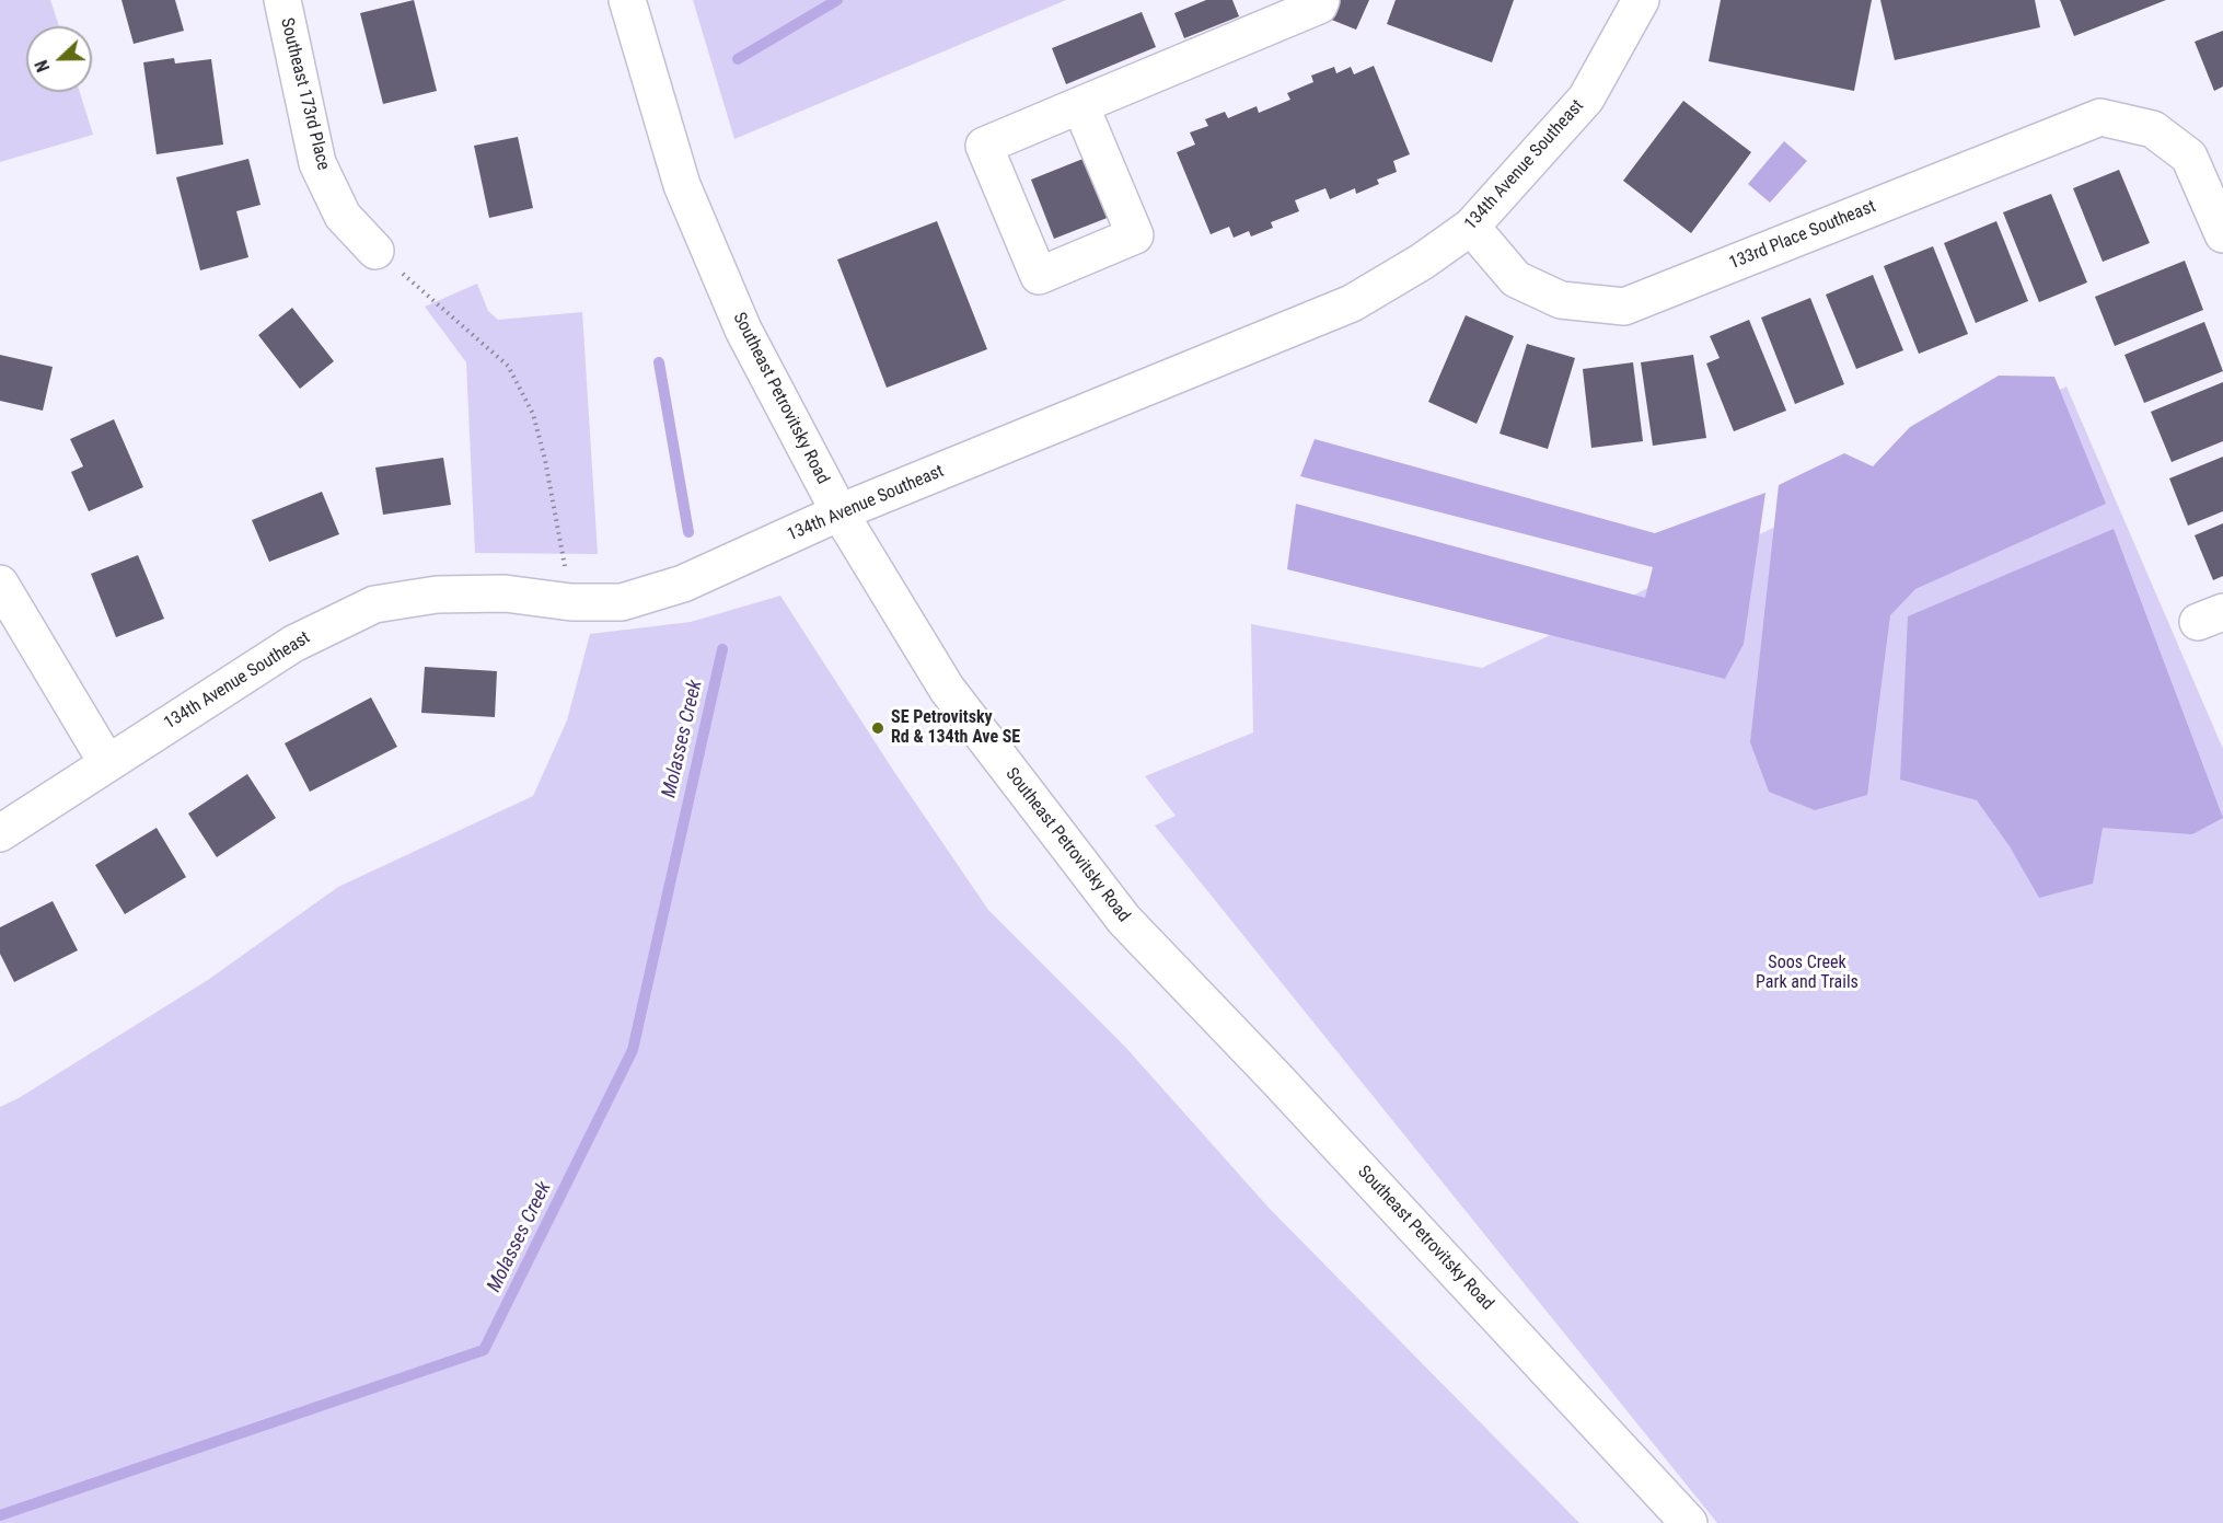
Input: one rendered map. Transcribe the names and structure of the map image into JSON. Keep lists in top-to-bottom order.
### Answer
{
  "streets": {
    "street": [
      "Southeast 173rd Place",
      "134th Avenue Southeast",
      "133rd Place Southeast",
      "Southeast Petrovitsky Road"
    ]
  },
  "crossings": [
    ["134th Avenue Southeast", "133rd Place Southeast"],
    ["134th Avenue Southeast", "Southeast Petrovitsky Road"]
  ],
  "water": ["Molasses Creek"],
  "parks": ["Soos Creek Park and Trails"],
  "places": ["SE Petrovitsky Rd & 134th Ave SE"],
  "north": "left"
}
